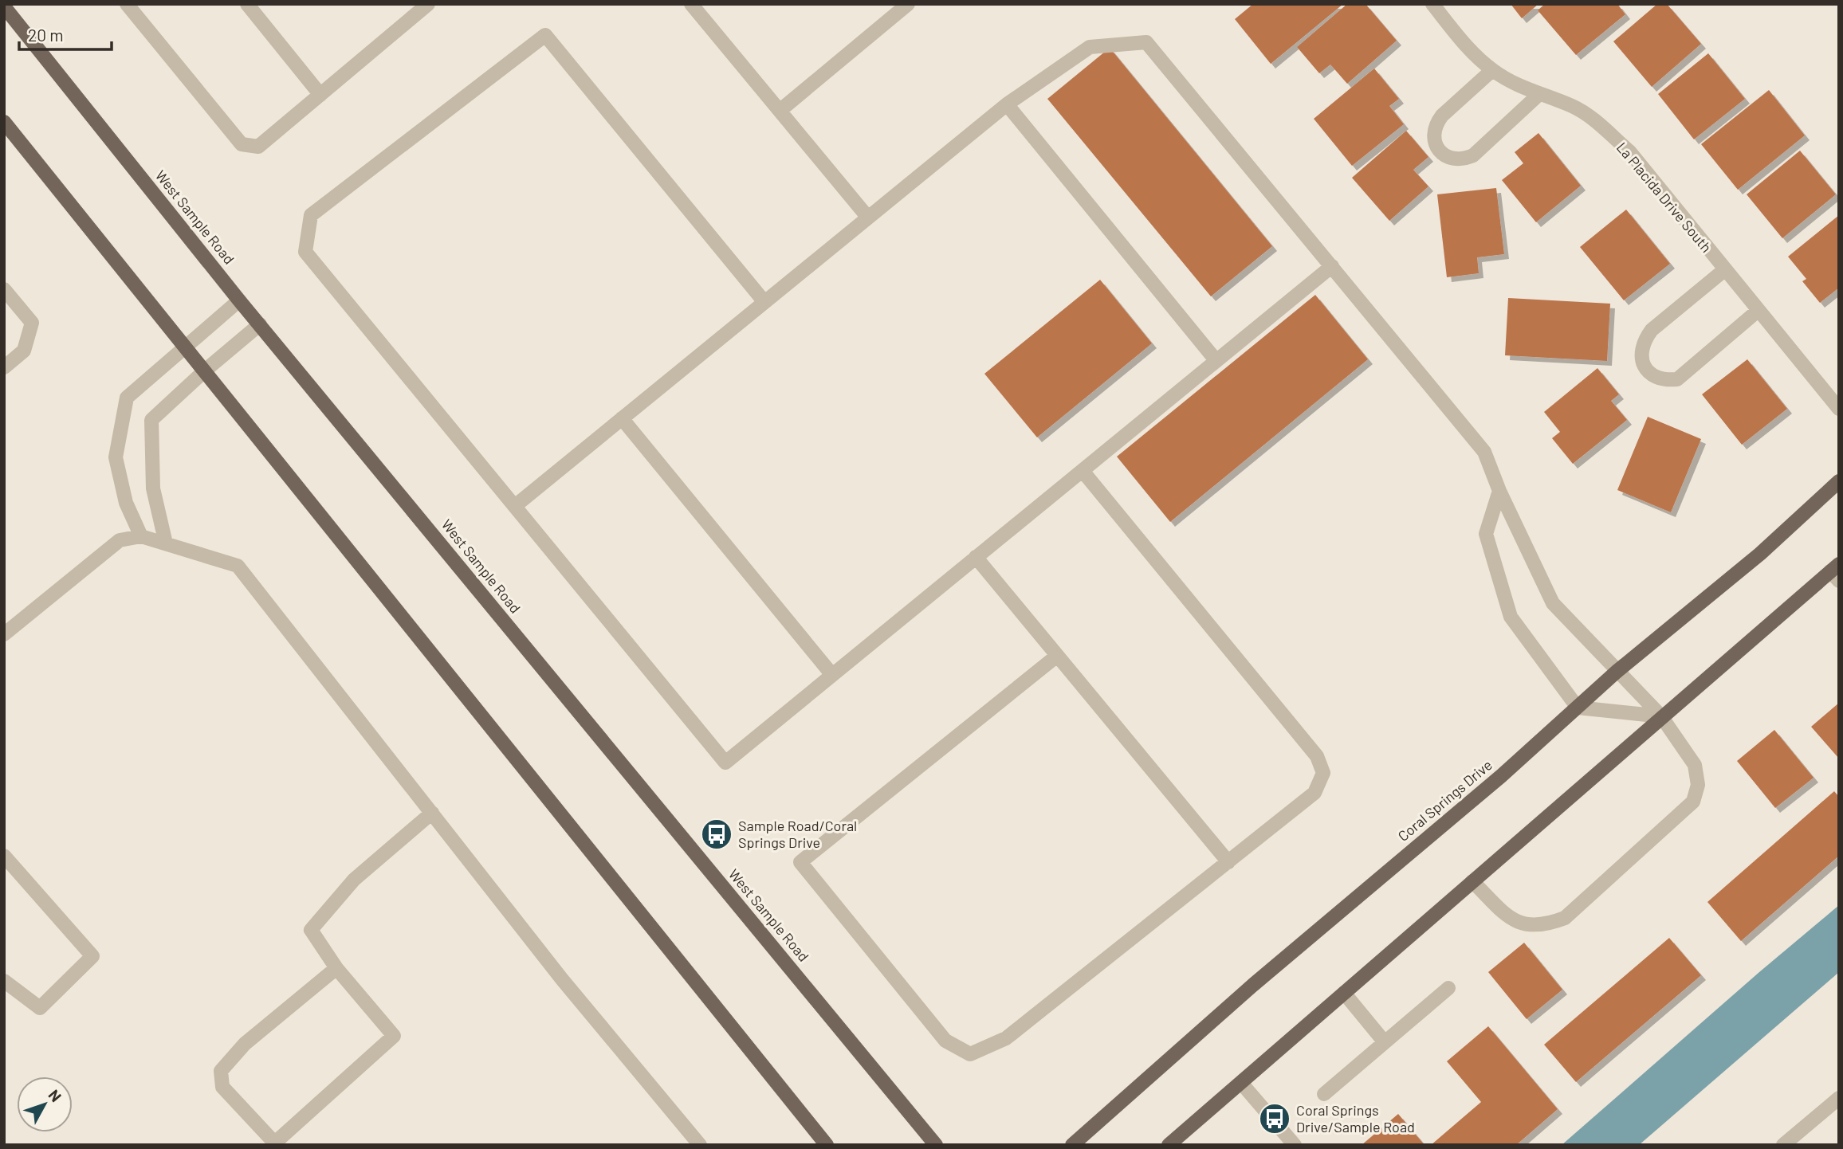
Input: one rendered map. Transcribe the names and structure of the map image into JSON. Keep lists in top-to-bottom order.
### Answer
{
  "streets": {
    "main road": ["West Sample Road", "Coral Springs Drive"],
    "street": ["La Placida Drive South"]
  },
  "places": {
    "bus stop": ["Sample Road/Coral Springs Drive", "Coral Springs Drive/Sample Road"]
  },
  "scale_bar": "20 m",
  "north": "top right"
}
